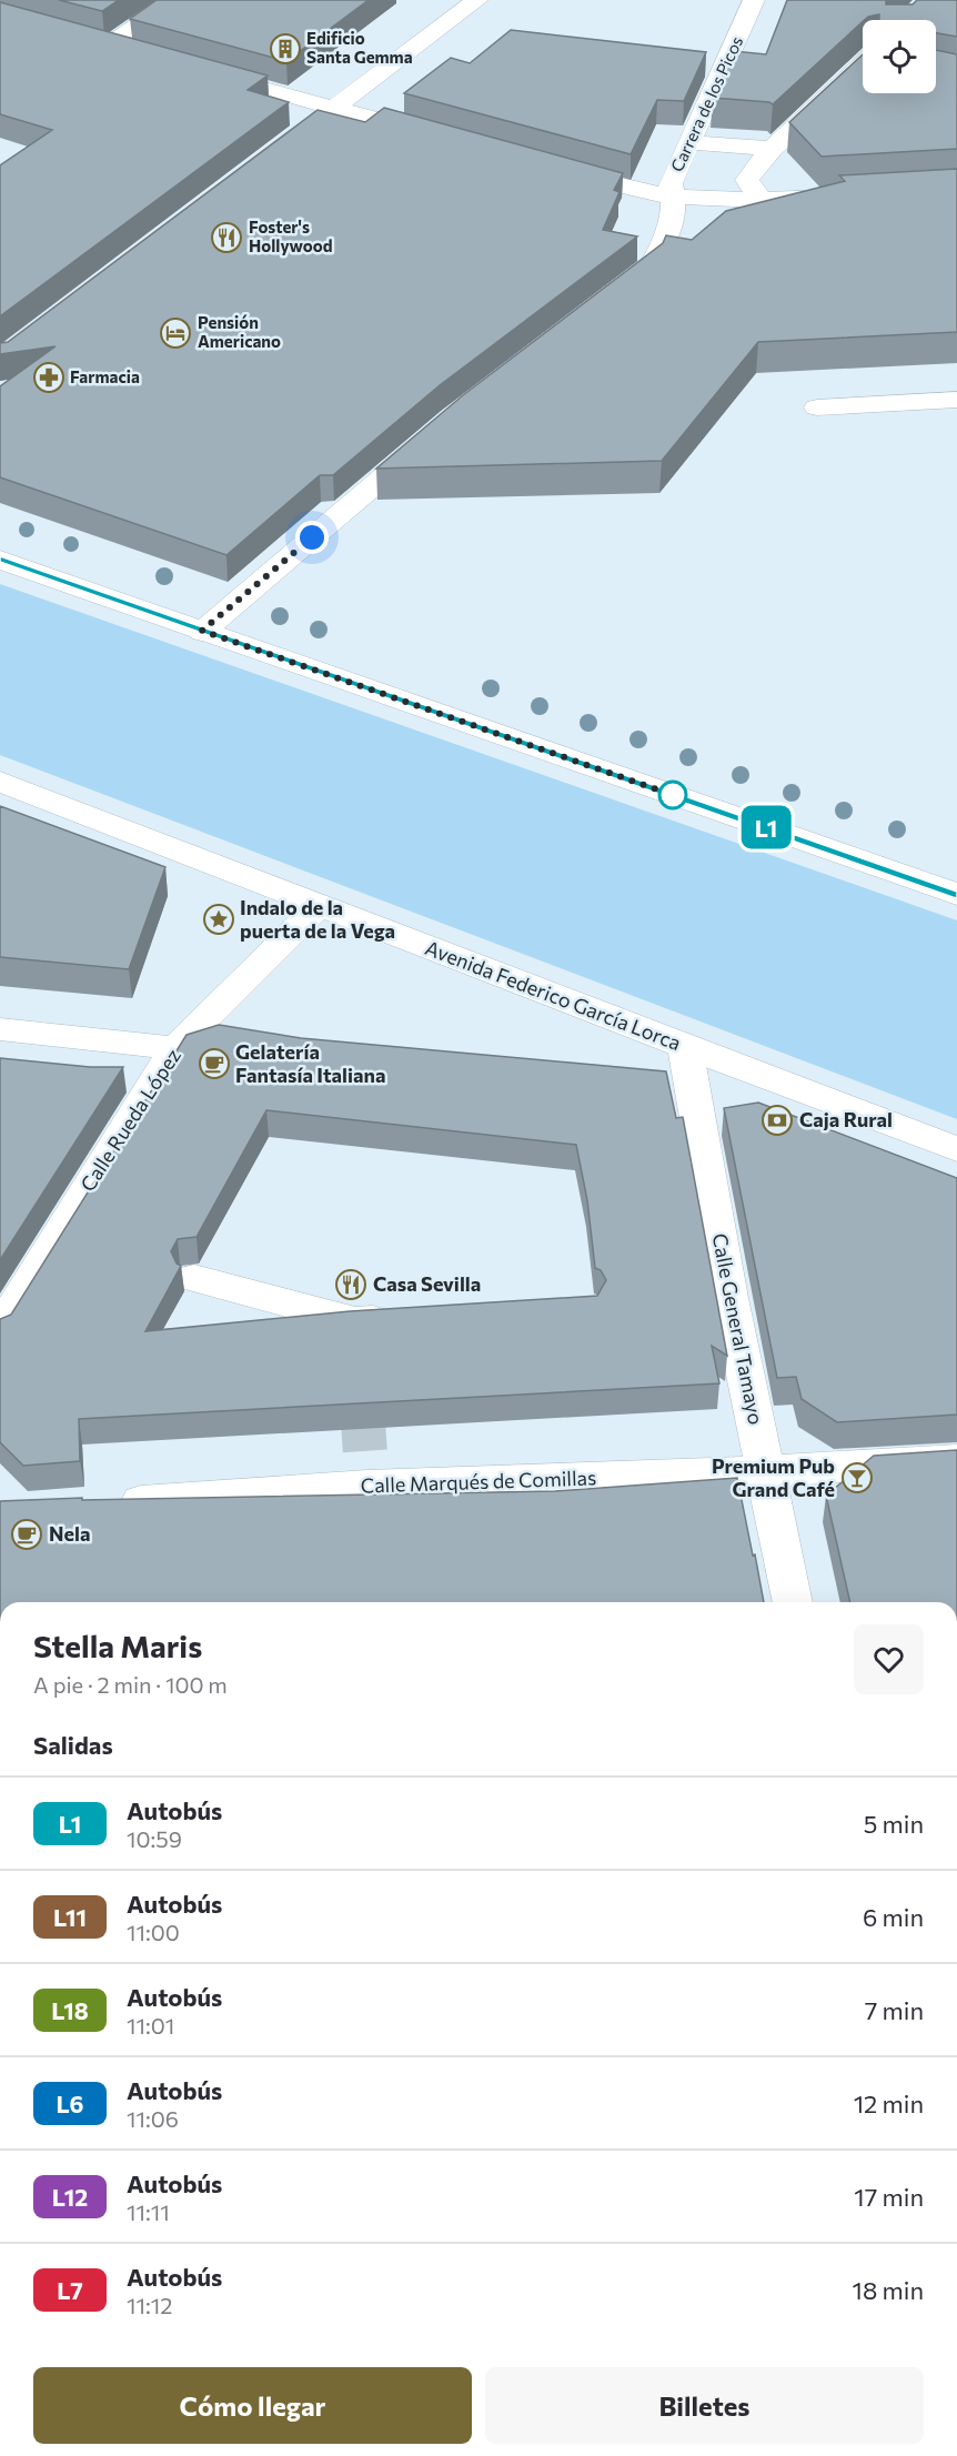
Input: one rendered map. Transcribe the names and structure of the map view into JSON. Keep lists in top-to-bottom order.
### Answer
{
  "streets": {
    "street": [
      "Carrera de los Picos",
      "Avenida Federico García Lorca",
      "Calle Rueda López",
      "Calle General Tamayo",
      "Calle Marqués de Comillas"
    ]
  },
  "crossings": [
    ["Avenida Federico García Lorca", "Calle Rueda López"],
    ["Avenida Federico García Lorca", "Calle General Tamayo"],
    ["Calle General Tamayo", "Calle Marqués de Comillas"]
  ],
  "places": {
    "building": ["Edificio Santa Gemma"],
    "restaurant": ["Foster's Hollywood", "Casa Sevilla"],
    "hotel": ["Pensión Americano"],
    "pharmacy": ["Farmacia"],
    "place": ["Indalo de la puerta de la Vega"],
    "cafe": ["Gelatería Fantasía Italiana", "Nela"],
    "bank": ["Caja Rural"],
    "bar": ["Premium Pub Grand Café"]
  },
  "lines": ["bus line L1"],
  "page": {
    "on_map": "L1",
    "heading": [
      ["Stella Maris", "A pie · 2 min · 100 m"],
      "Salidas"
    ],
    "list": [
      {
        "mark": "L1",
        "name": "Autobús",
        "note": "10:59",
        "value": "5 min"
      },
      {
        "mark": "L11",
        "name": "Autobús",
        "note": "11:00",
        "value": "6 min"
      },
      {
        "mark": "L18",
        "name": "Autobús",
        "note": "11:01",
        "value": "7 min"
      },
      {
        "mark": "L6",
        "name": "Autobús",
        "note": "11:06",
        "value": "12 min"
      },
      {
        "mark": "L12",
        "name": "Autobús",
        "note": "11:11",
        "value": "17 min"
      },
      {
        "mark": "L7",
        "name": "Autobús",
        "note": "11:12",
        "value": "18 min"
      }
    ],
    "buttons": ["Cómo llegar", "Billetes"]
  }
}
